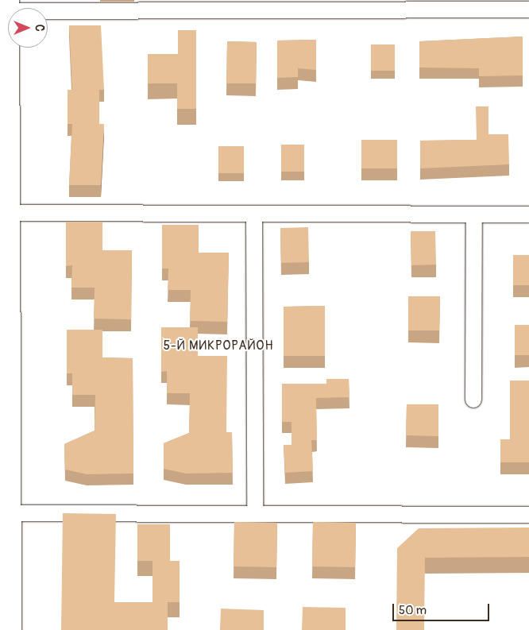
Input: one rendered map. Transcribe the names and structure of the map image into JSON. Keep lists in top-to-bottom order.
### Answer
{
  "districts": ["5-Й МИКРОРАЙОН"],
  "scale_bar": "50 m",
  "north": "right"
}
